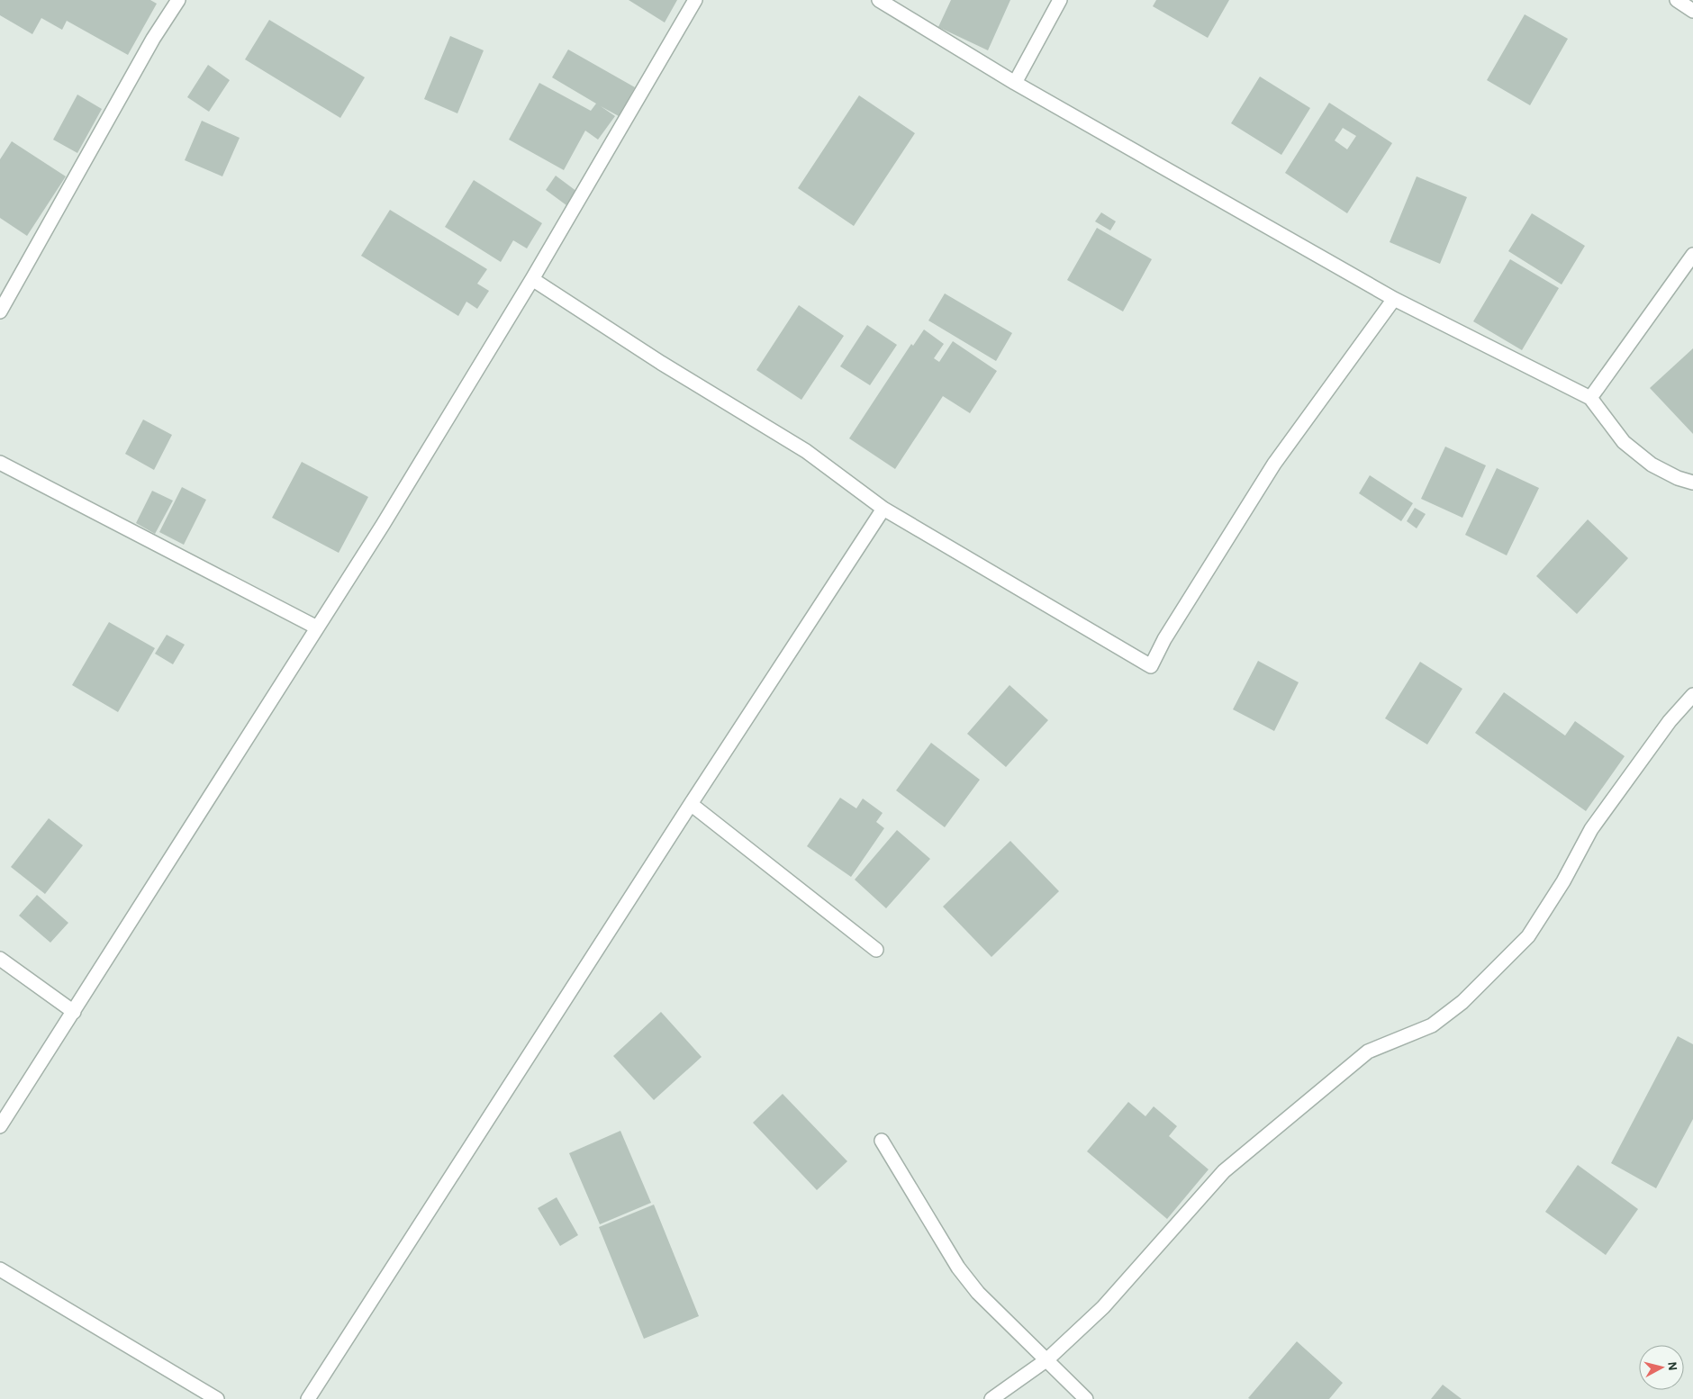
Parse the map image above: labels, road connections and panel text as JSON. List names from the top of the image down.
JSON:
{
  "north": "right"
}
